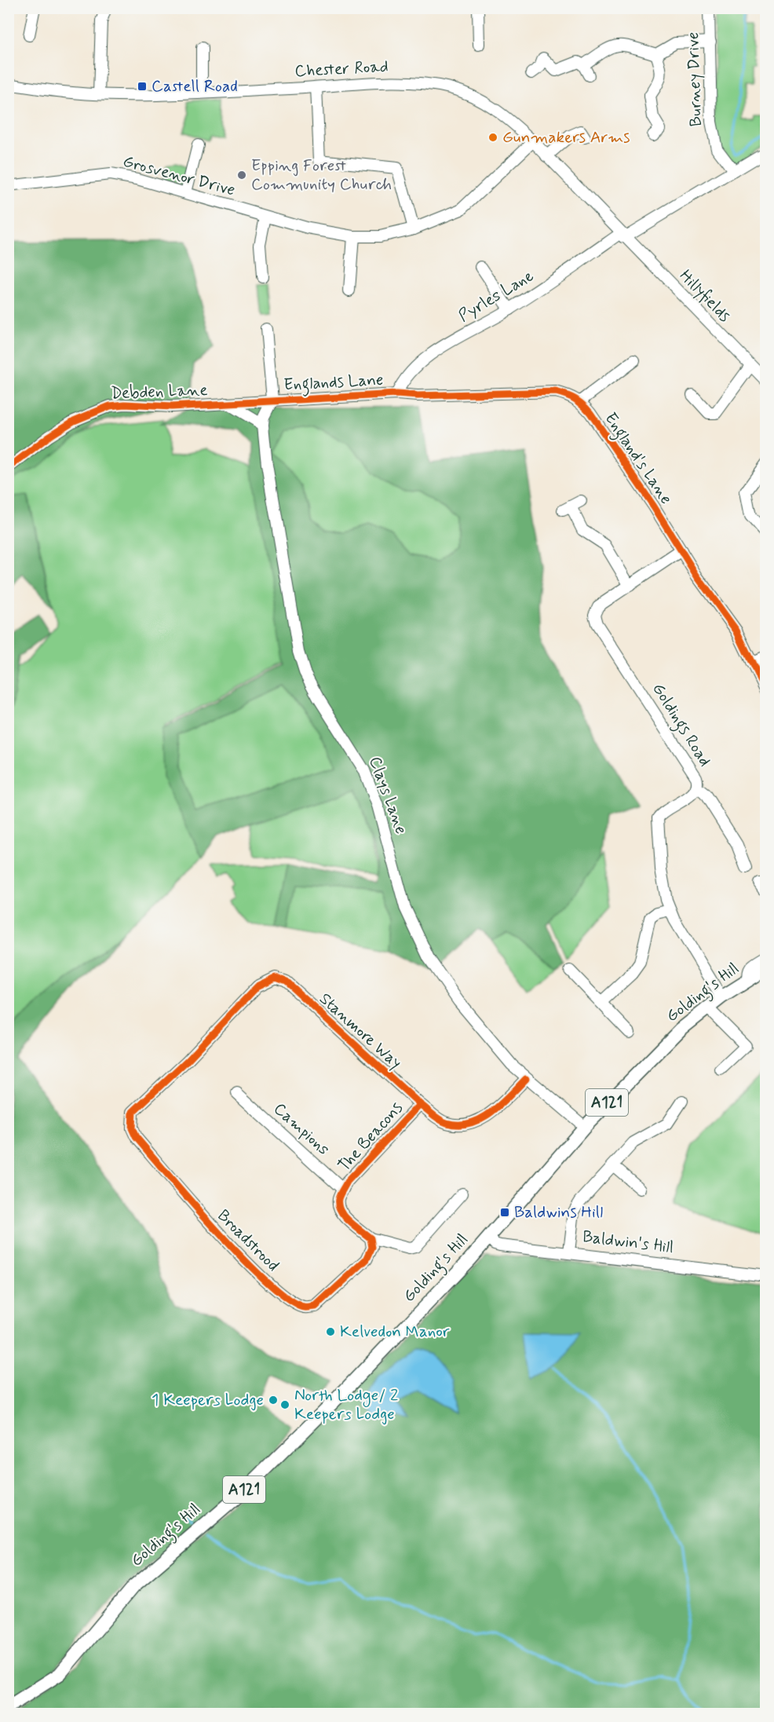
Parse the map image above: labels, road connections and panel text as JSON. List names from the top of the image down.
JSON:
{
  "streets": {
    "main road": ["Golding's Hill", "A121"],
    "street": [
      "Chester Road",
      "Burney Drive",
      "Grosvenor Drive",
      "Pyrles Lane",
      "Hillyfields",
      "Englands Lane",
      "Debden Lane",
      "England's Lane",
      "Goldings Road",
      "Clays Lane",
      "Stanmore Way",
      "Campions",
      "The Beacons",
      "Broadstrood",
      "Baldwin's Hill"
    ]
  },
  "crossings": [
    ["Chester Road", "Grosvenor Drive"],
    ["Chester Road", "Pyrles Lane"],
    ["Chester Road", "Hillyfields"],
    ["Burney Drive", "Pyrles Lane"],
    ["Pyrles Lane", "Hillyfields"],
    ["Pyrles Lane", "Englands Lane"],
    ["Pyrles Lane", "England's Lane"],
    ["Englands Lane", "Debden Lane"],
    ["Englands Lane", "England's Lane"],
    ["Englands Lane", "Clays Lane"],
    ["Debden Lane", "Clays Lane"],
    ["England's Lane", "Goldings Road"],
    ["Goldings Road", "Golding's Hill"],
    ["Clays Lane", "Golding's Hill"],
    ["Clays Lane", "Stanmore Way"],
    ["Golding's Hill", "Baldwin's Hill"],
    ["Stanmore Way", "The Beacons"],
    ["Stanmore Way", "Broadstrood"],
    ["Campions", "The Beacons"]
  ],
  "places": {
    "transit": ["Castell Road", "Baldwins Hill"],
    "other": [
      "Gunmakers Arms",
      "Epping Forest Community Church",
      "Kelvedon Manor",
      "1 Keepers Lodge",
      "North Lodge/ 2 Keepers Lodge"
    ]
  }
}
